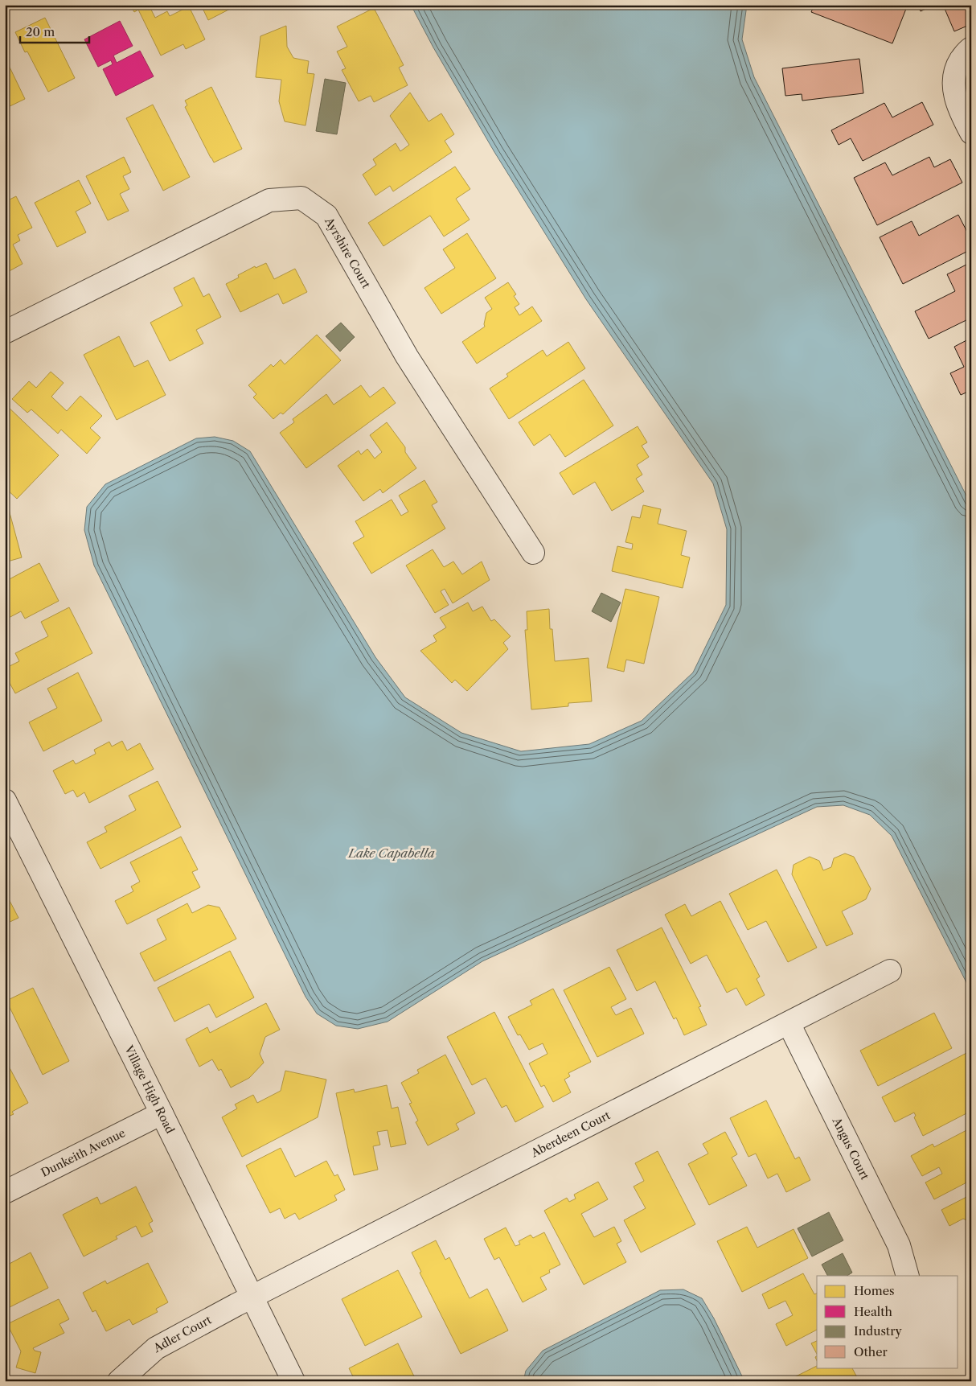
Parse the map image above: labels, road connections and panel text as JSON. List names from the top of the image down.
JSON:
{
  "streets": {
    "street": [
      "Ayrshire Court",
      "Village High Road",
      "Aberdeen Court",
      "Angus Court",
      "Dunkeith Avenue",
      "Adler Court"
    ]
  },
  "crossings": [
    ["Village High Road", "Aberdeen Court"],
    ["Village High Road", "Dunkeith Avenue"],
    ["Village High Road", "Adler Court"],
    ["Aberdeen Court", "Angus Court"],
    ["Aberdeen Court", "Adler Court"]
  ],
  "water": ["Lake Capabella"],
  "legend": [
    "Homes",
    "Health",
    "Industry",
    "Other"
  ],
  "scale_bar": "20 m"
}
